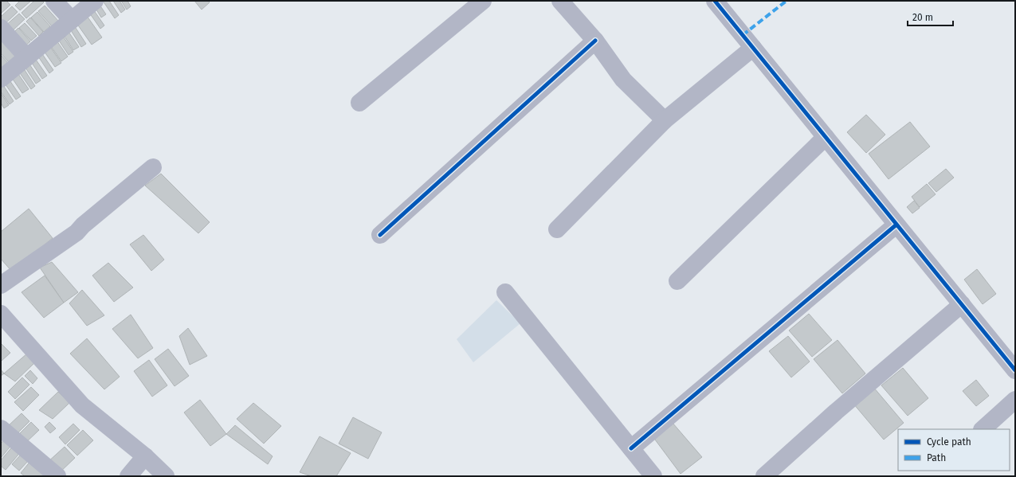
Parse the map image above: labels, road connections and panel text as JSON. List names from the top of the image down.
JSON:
{
  "legend": ["Cycle path", "Path"],
  "scale_bar": "20 m"
}
